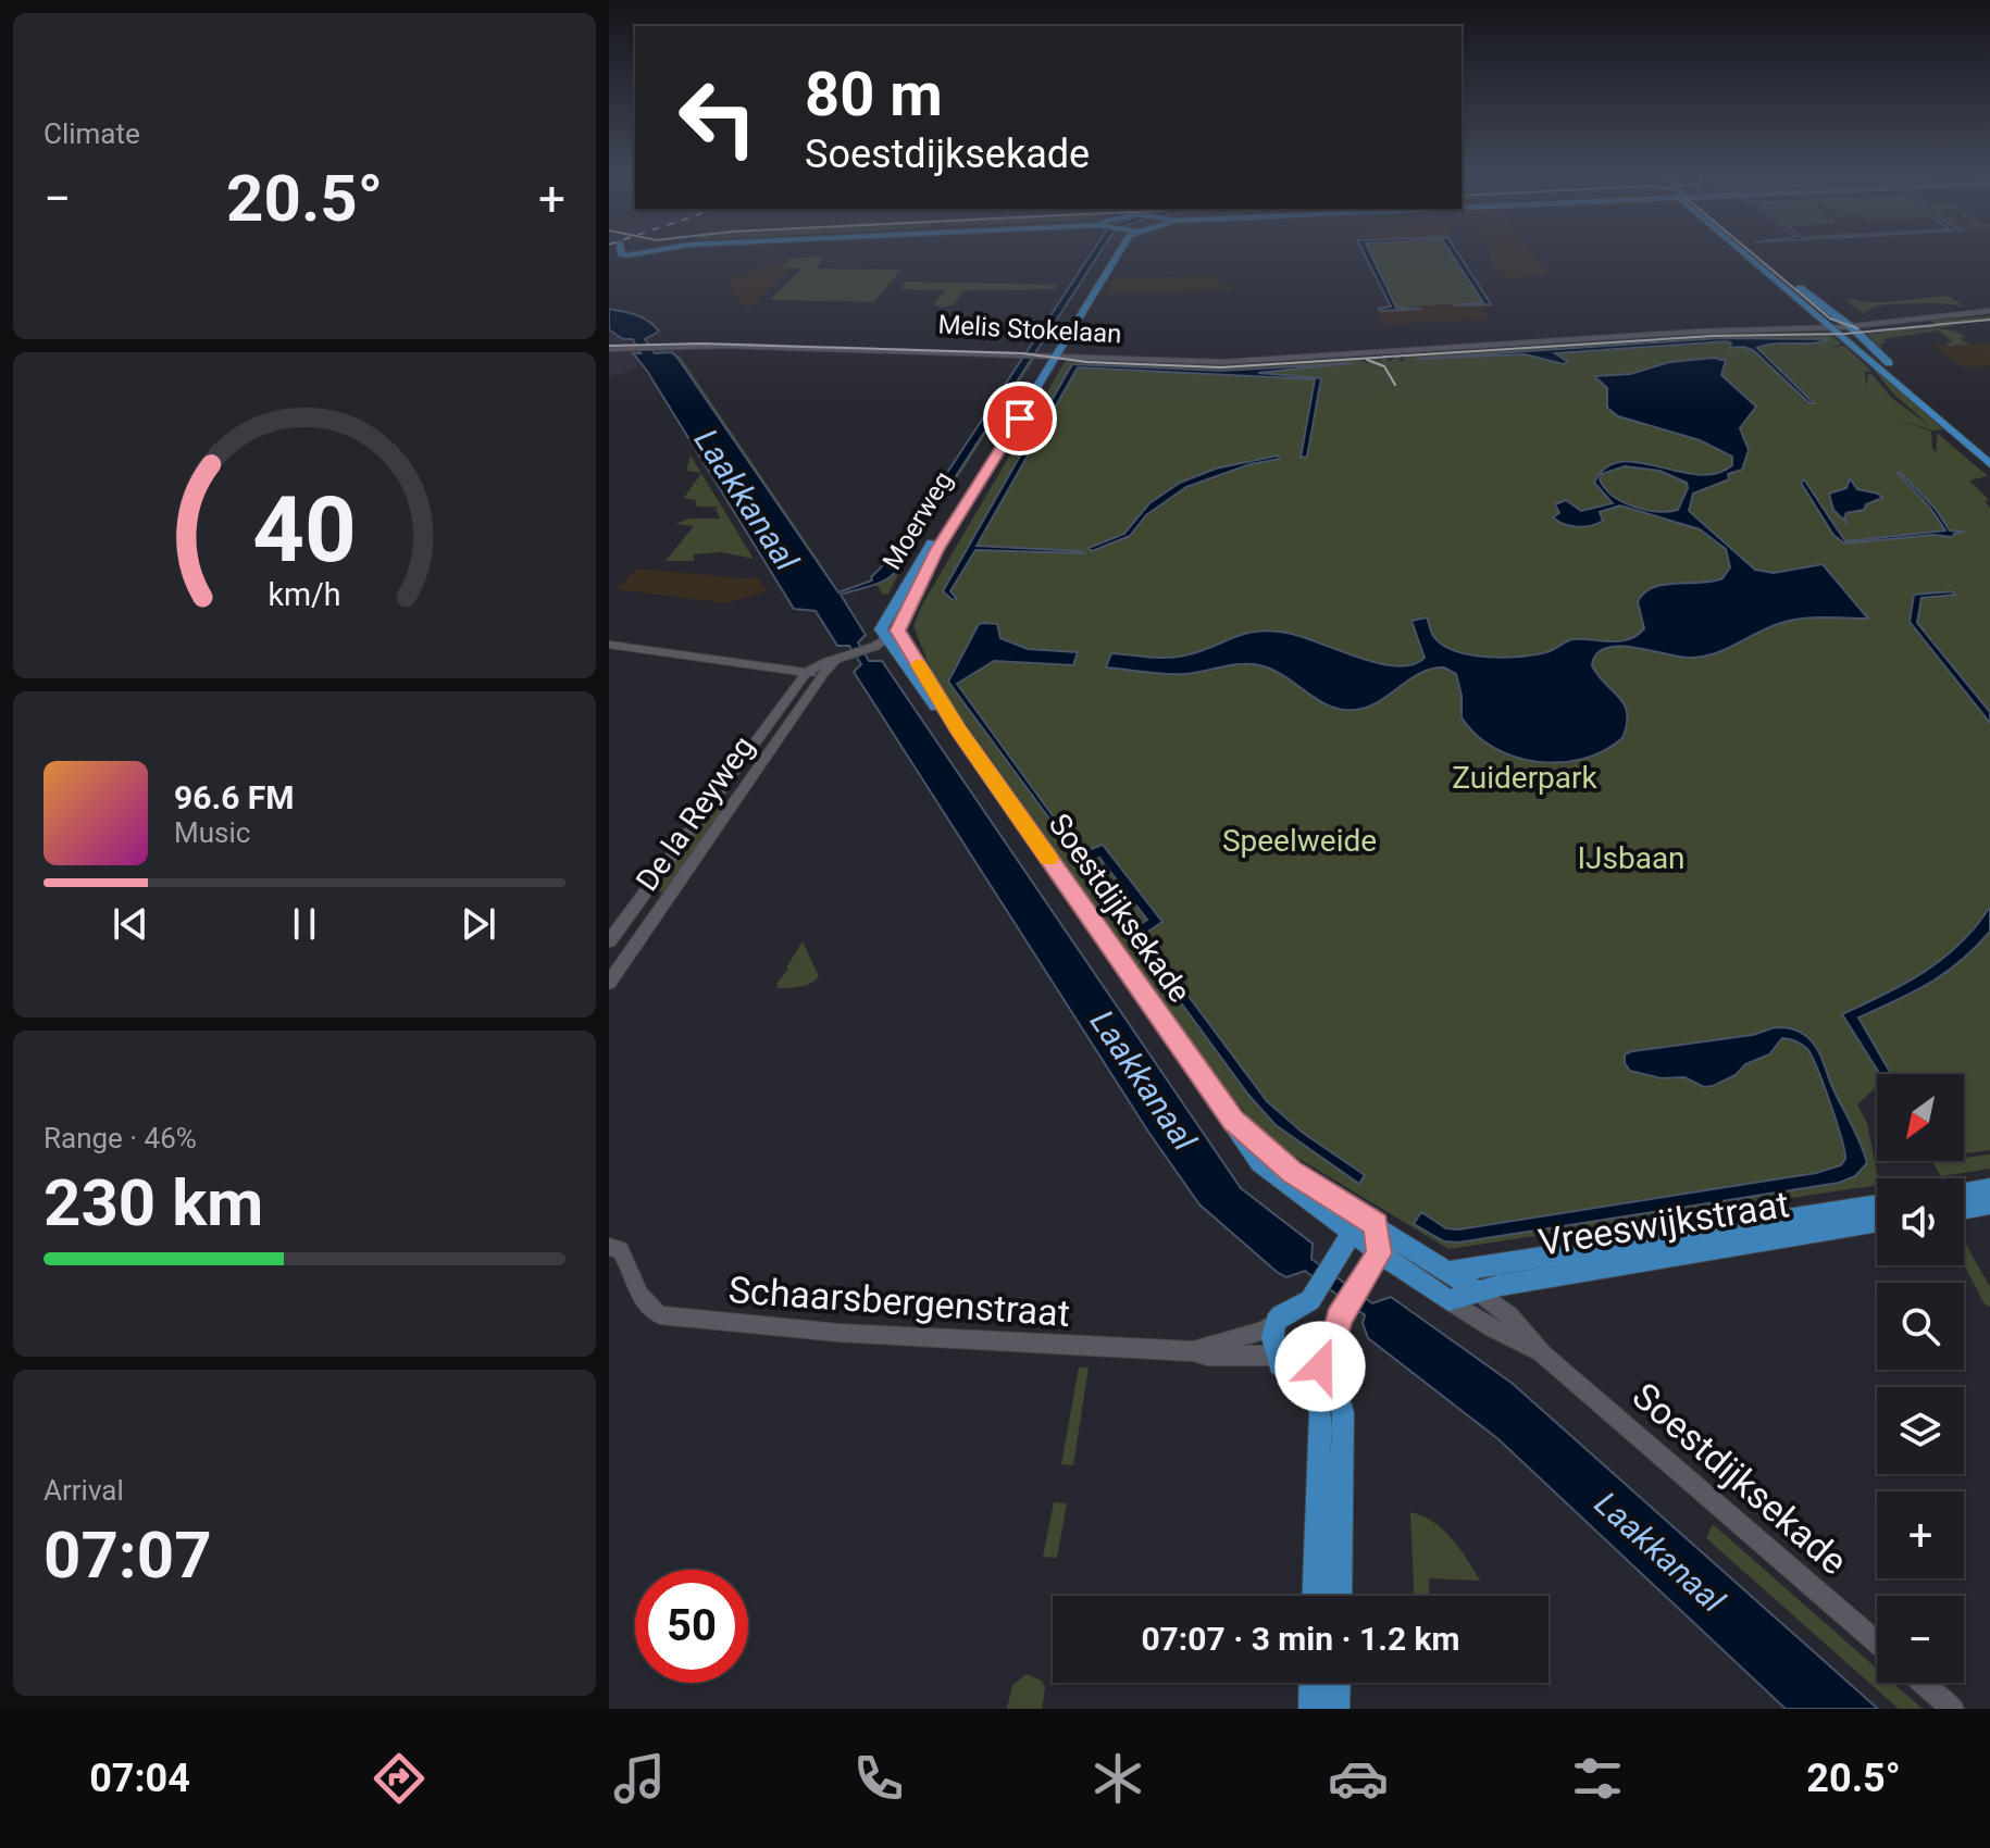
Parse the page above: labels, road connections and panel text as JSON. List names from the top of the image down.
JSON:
{
  "streets": {
    "main road": ["Moerweg", "Soestdijksekade", "Vreeswijkstraat"],
    "street": ["Melis Stokelaan", "De la Reyweg", "Schaarsbergenstraat"]
  },
  "crossings": [
    ["Melis Stokelaan", "Moerweg"],
    ["Moerweg", "Soestdijksekade"],
    ["Soestdijksekade", "Vreeswijkstraat"]
  ],
  "water": ["Laakkanaal"],
  "parks": ["Zuiderpark", "Speelweide", "IJsbaan"],
  "north": "bottom left",
  "page": {
    "tile": [
      "Climate",
      ["Range · 46%", "230 km"],
      ["Arrival", "07:07"]
    ],
    "turn": ["80 m", "Soestdijksekade"],
    "heat": ["−", "20.5°", "+"],
    "song": ["96.6 FM", "Music"],
    "map_buttons": ["+", "−"],
    "limit": "50",
    "trip": "07:07 · 3 min · 1.2 km",
    "tabs": ["07:04", "20.5°"],
    "gauge": ["40", "km/h"]
  }
}
